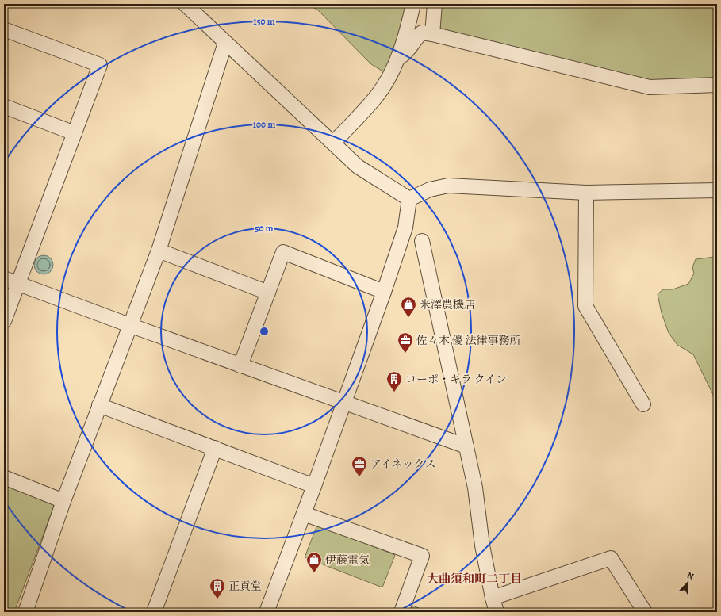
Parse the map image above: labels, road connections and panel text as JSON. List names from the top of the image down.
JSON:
{
  "districts": ["大曲須和町二丁目"],
  "places": {
    "shop": ["米澤農機店", "伊藤電気"],
    "office": ["佐々木 優 法律事務所", "アイネックス"],
    "building": ["コーポ・キラ クイン", "正貢堂"]
  },
  "north": "top",
  "rings": ["150 m", "100 m", "50 m"]
}
